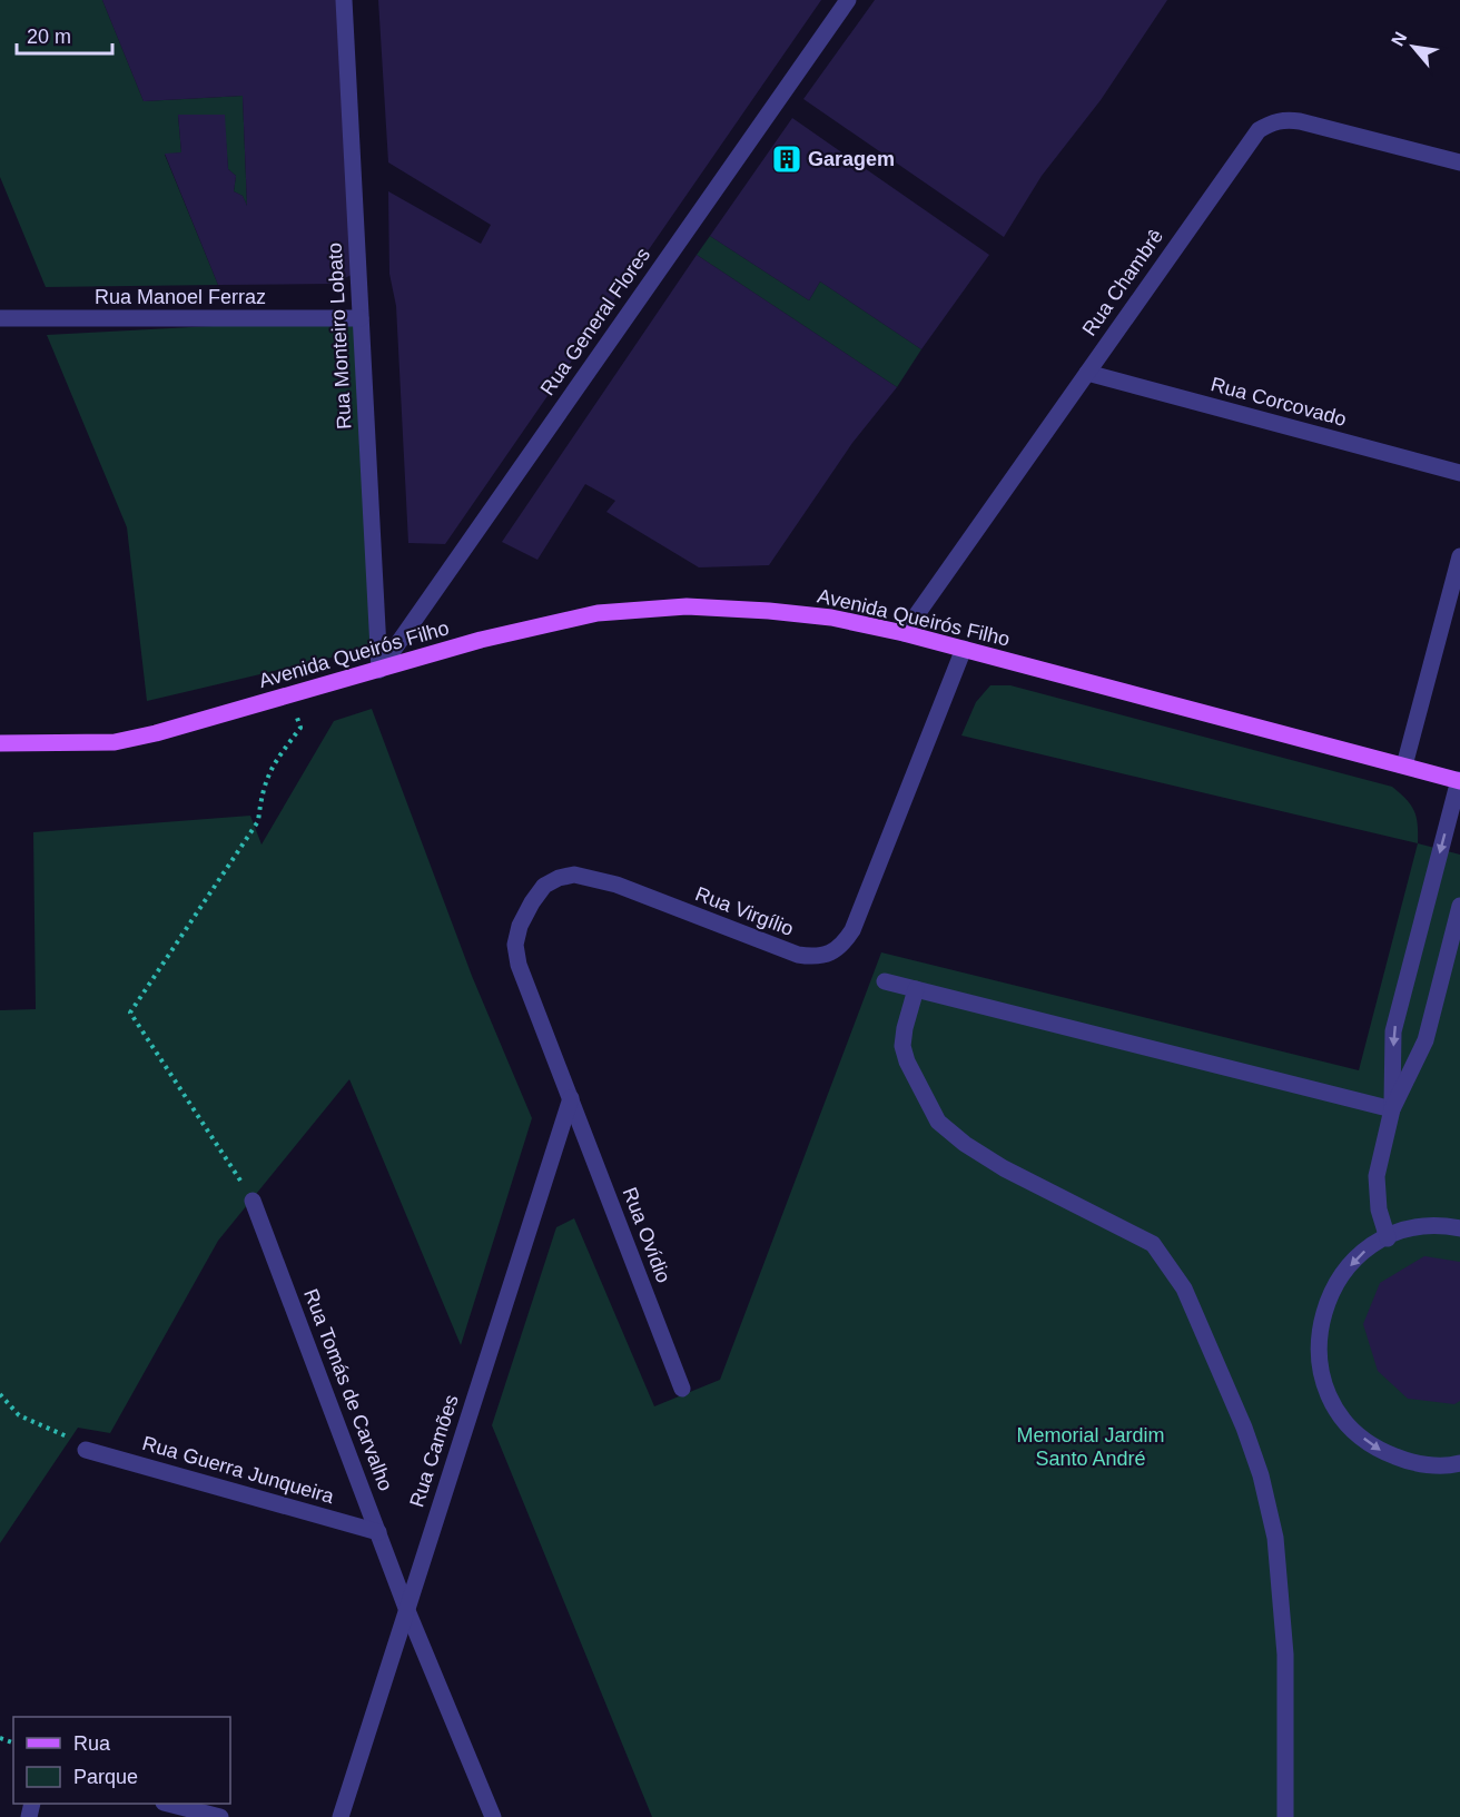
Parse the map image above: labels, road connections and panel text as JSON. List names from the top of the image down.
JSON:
{
  "streets": {
    "main road": ["Avenida Queirós Filho"],
    "street": [
      "Rua Chambrê",
      "Rua Manoel Ferraz",
      "Rua General Flores",
      "Rua Monteiro Lobato",
      "Rua Corcovado",
      "Rua Virgílio",
      "Rua Ovídio",
      "Rua Tomás de Carvalho",
      "Rua Camões",
      "Rua Guerra Junqueira"
    ]
  },
  "crossings": [
    ["Rua Chambrê", "Rua Corcovado"],
    ["Rua Chambrê", "Avenida Queirós Filho"],
    ["Rua Manoel Ferraz", "Rua Monteiro Lobato"],
    ["Rua General Flores", "Rua Monteiro Lobato"],
    ["Rua General Flores", "Avenida Queirós Filho"],
    ["Rua Monteiro Lobato", "Avenida Queirós Filho"],
    ["Avenida Queirós Filho", "Rua Virgílio"],
    ["Rua Virgílio", "Rua Ovídio"],
    ["Rua Virgílio", "Rua Camões"],
    ["Rua Ovídio", "Rua Camões"],
    ["Rua Tomás de Carvalho", "Rua Camões"],
    ["Rua Tomás de Carvalho", "Rua Guerra Junqueira"]
  ],
  "parks": ["Memorial Jardim Santo André"],
  "places": {
    "building": ["Garagem"]
  },
  "legend": ["Rua", "Parque"],
  "scale_bar": "20 m",
  "north": "top left"
}
